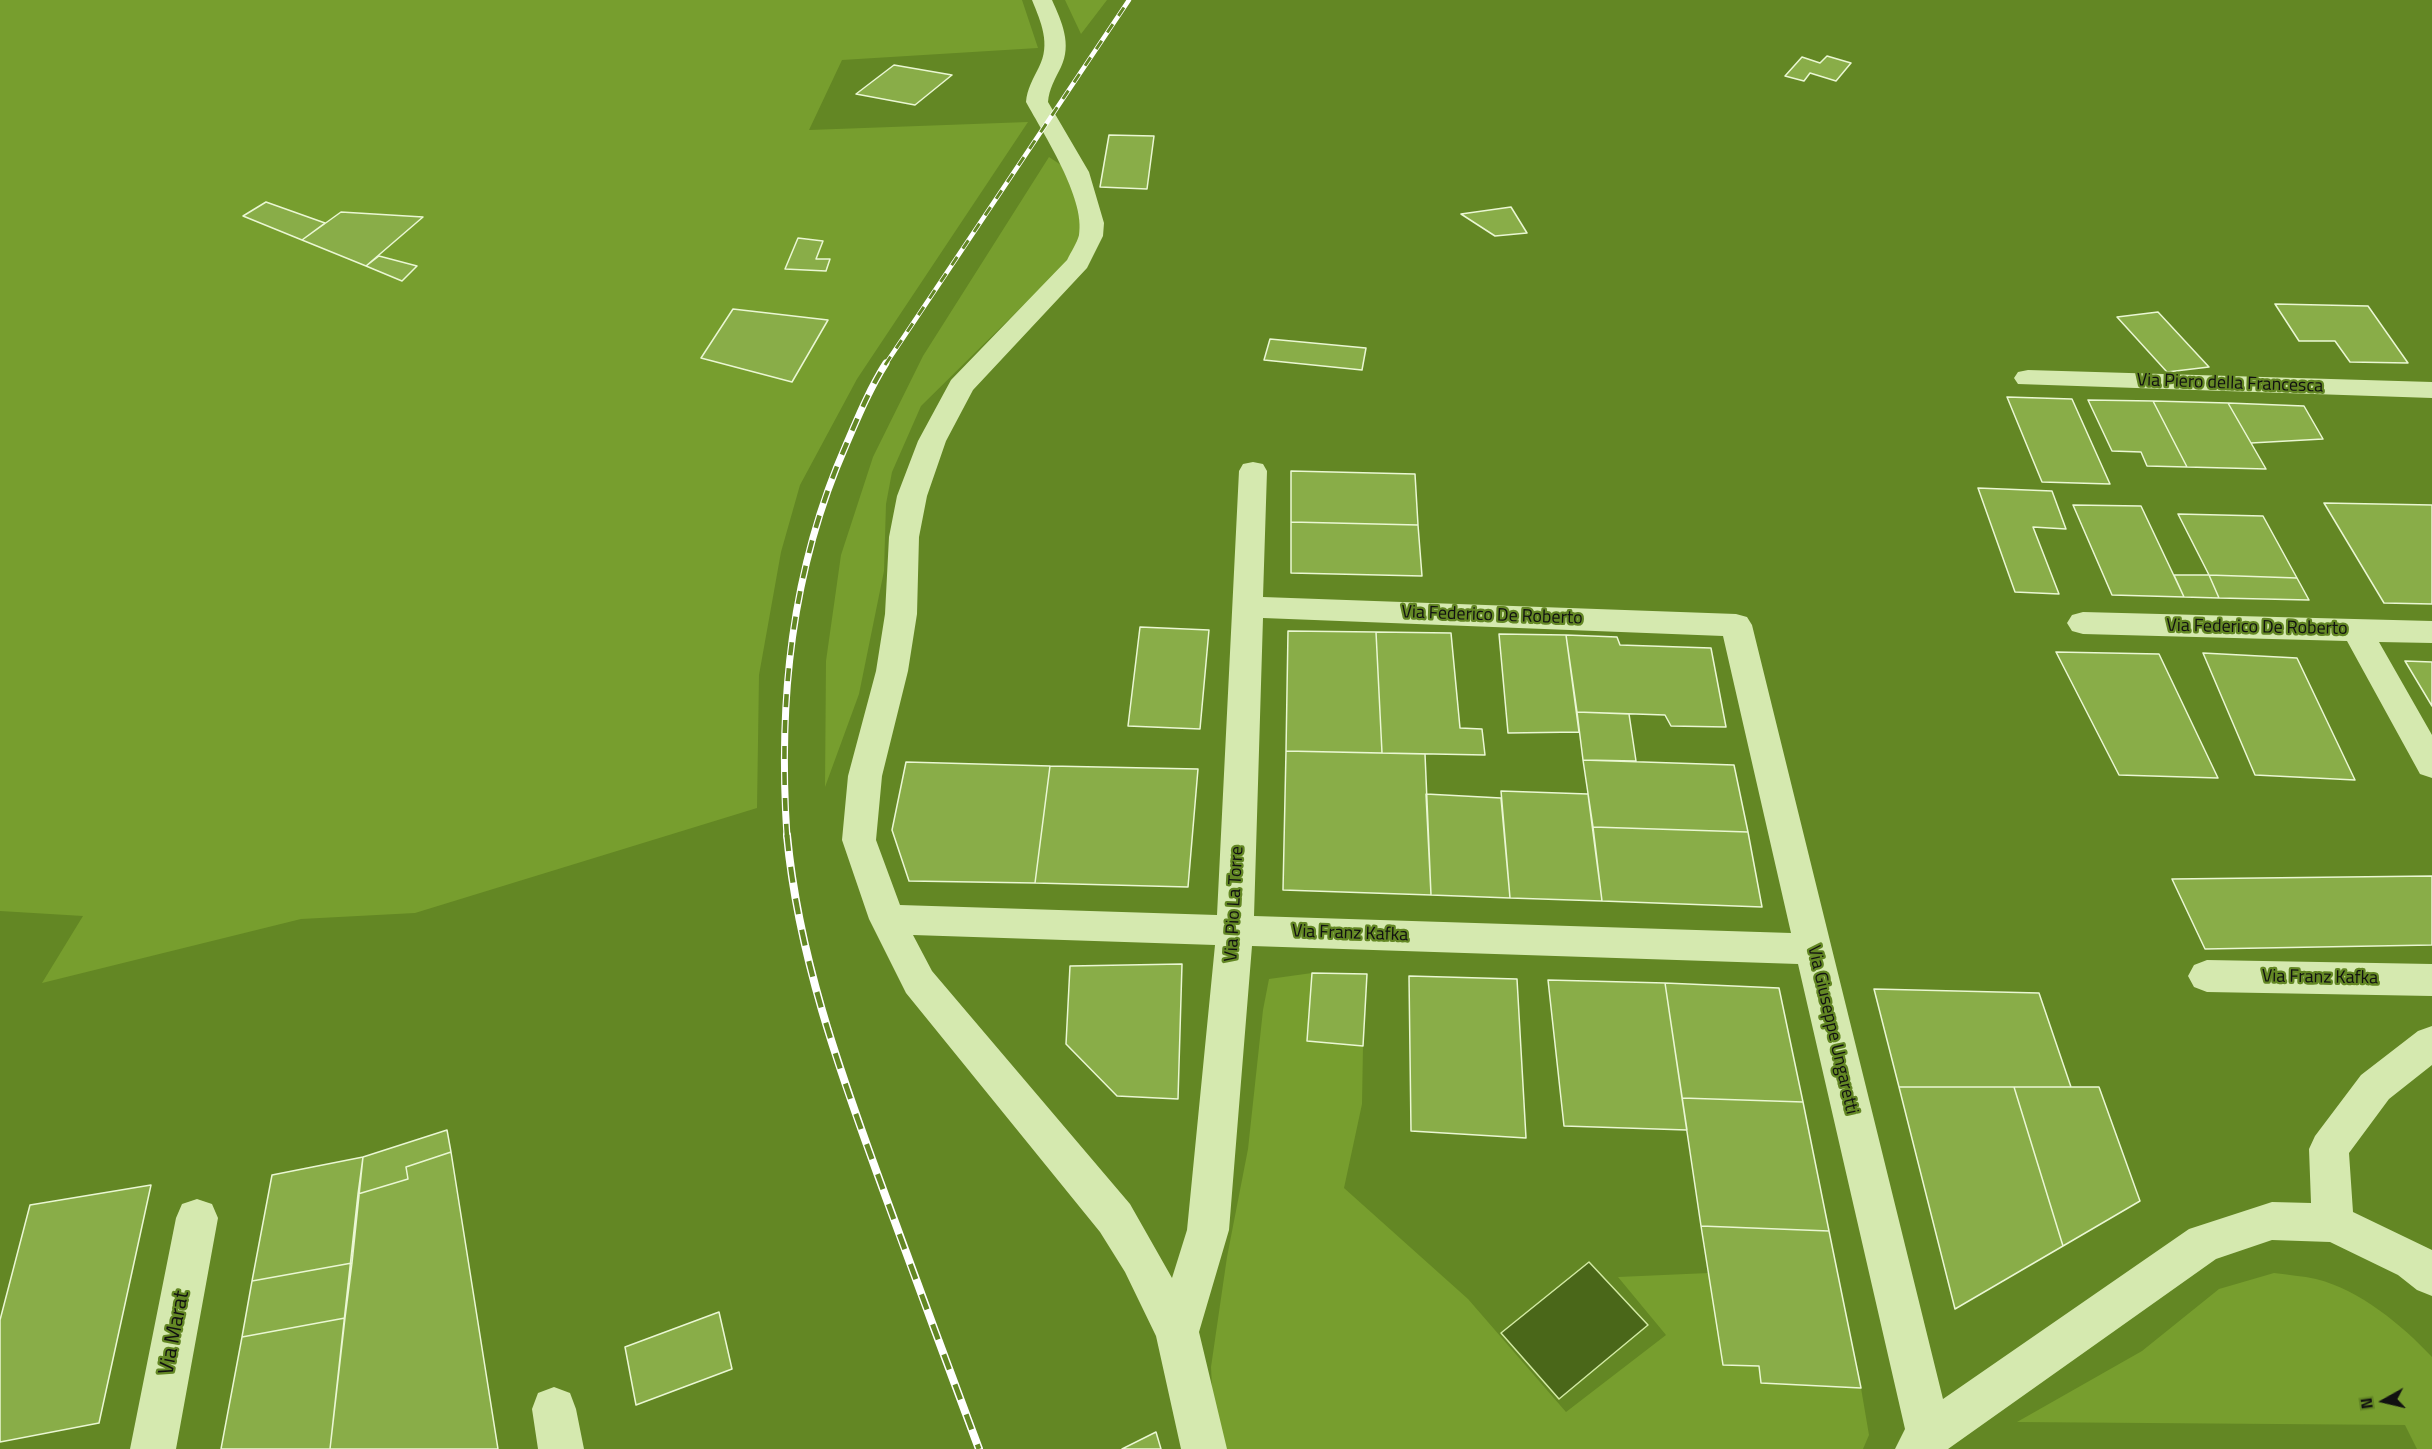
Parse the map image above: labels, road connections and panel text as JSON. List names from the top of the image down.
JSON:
{
  "streets": {
    "street": [
      "Via Piero della Francesca",
      "Via Federico De Roberto",
      "Via Pio La Torre",
      "Via Franz Kafka",
      "Via Giuseppe Ungaretti",
      "Via Marat"
    ]
  },
  "crossings": [
    ["Via Federico De Roberto", "Via Pio La Torre"],
    ["Via Federico De Roberto", "Via Giuseppe Ungaretti"],
    ["Via Pio La Torre", "Via Franz Kafka"],
    ["Via Franz Kafka", "Via Giuseppe Ungaretti"]
  ],
  "north": "left"
}
